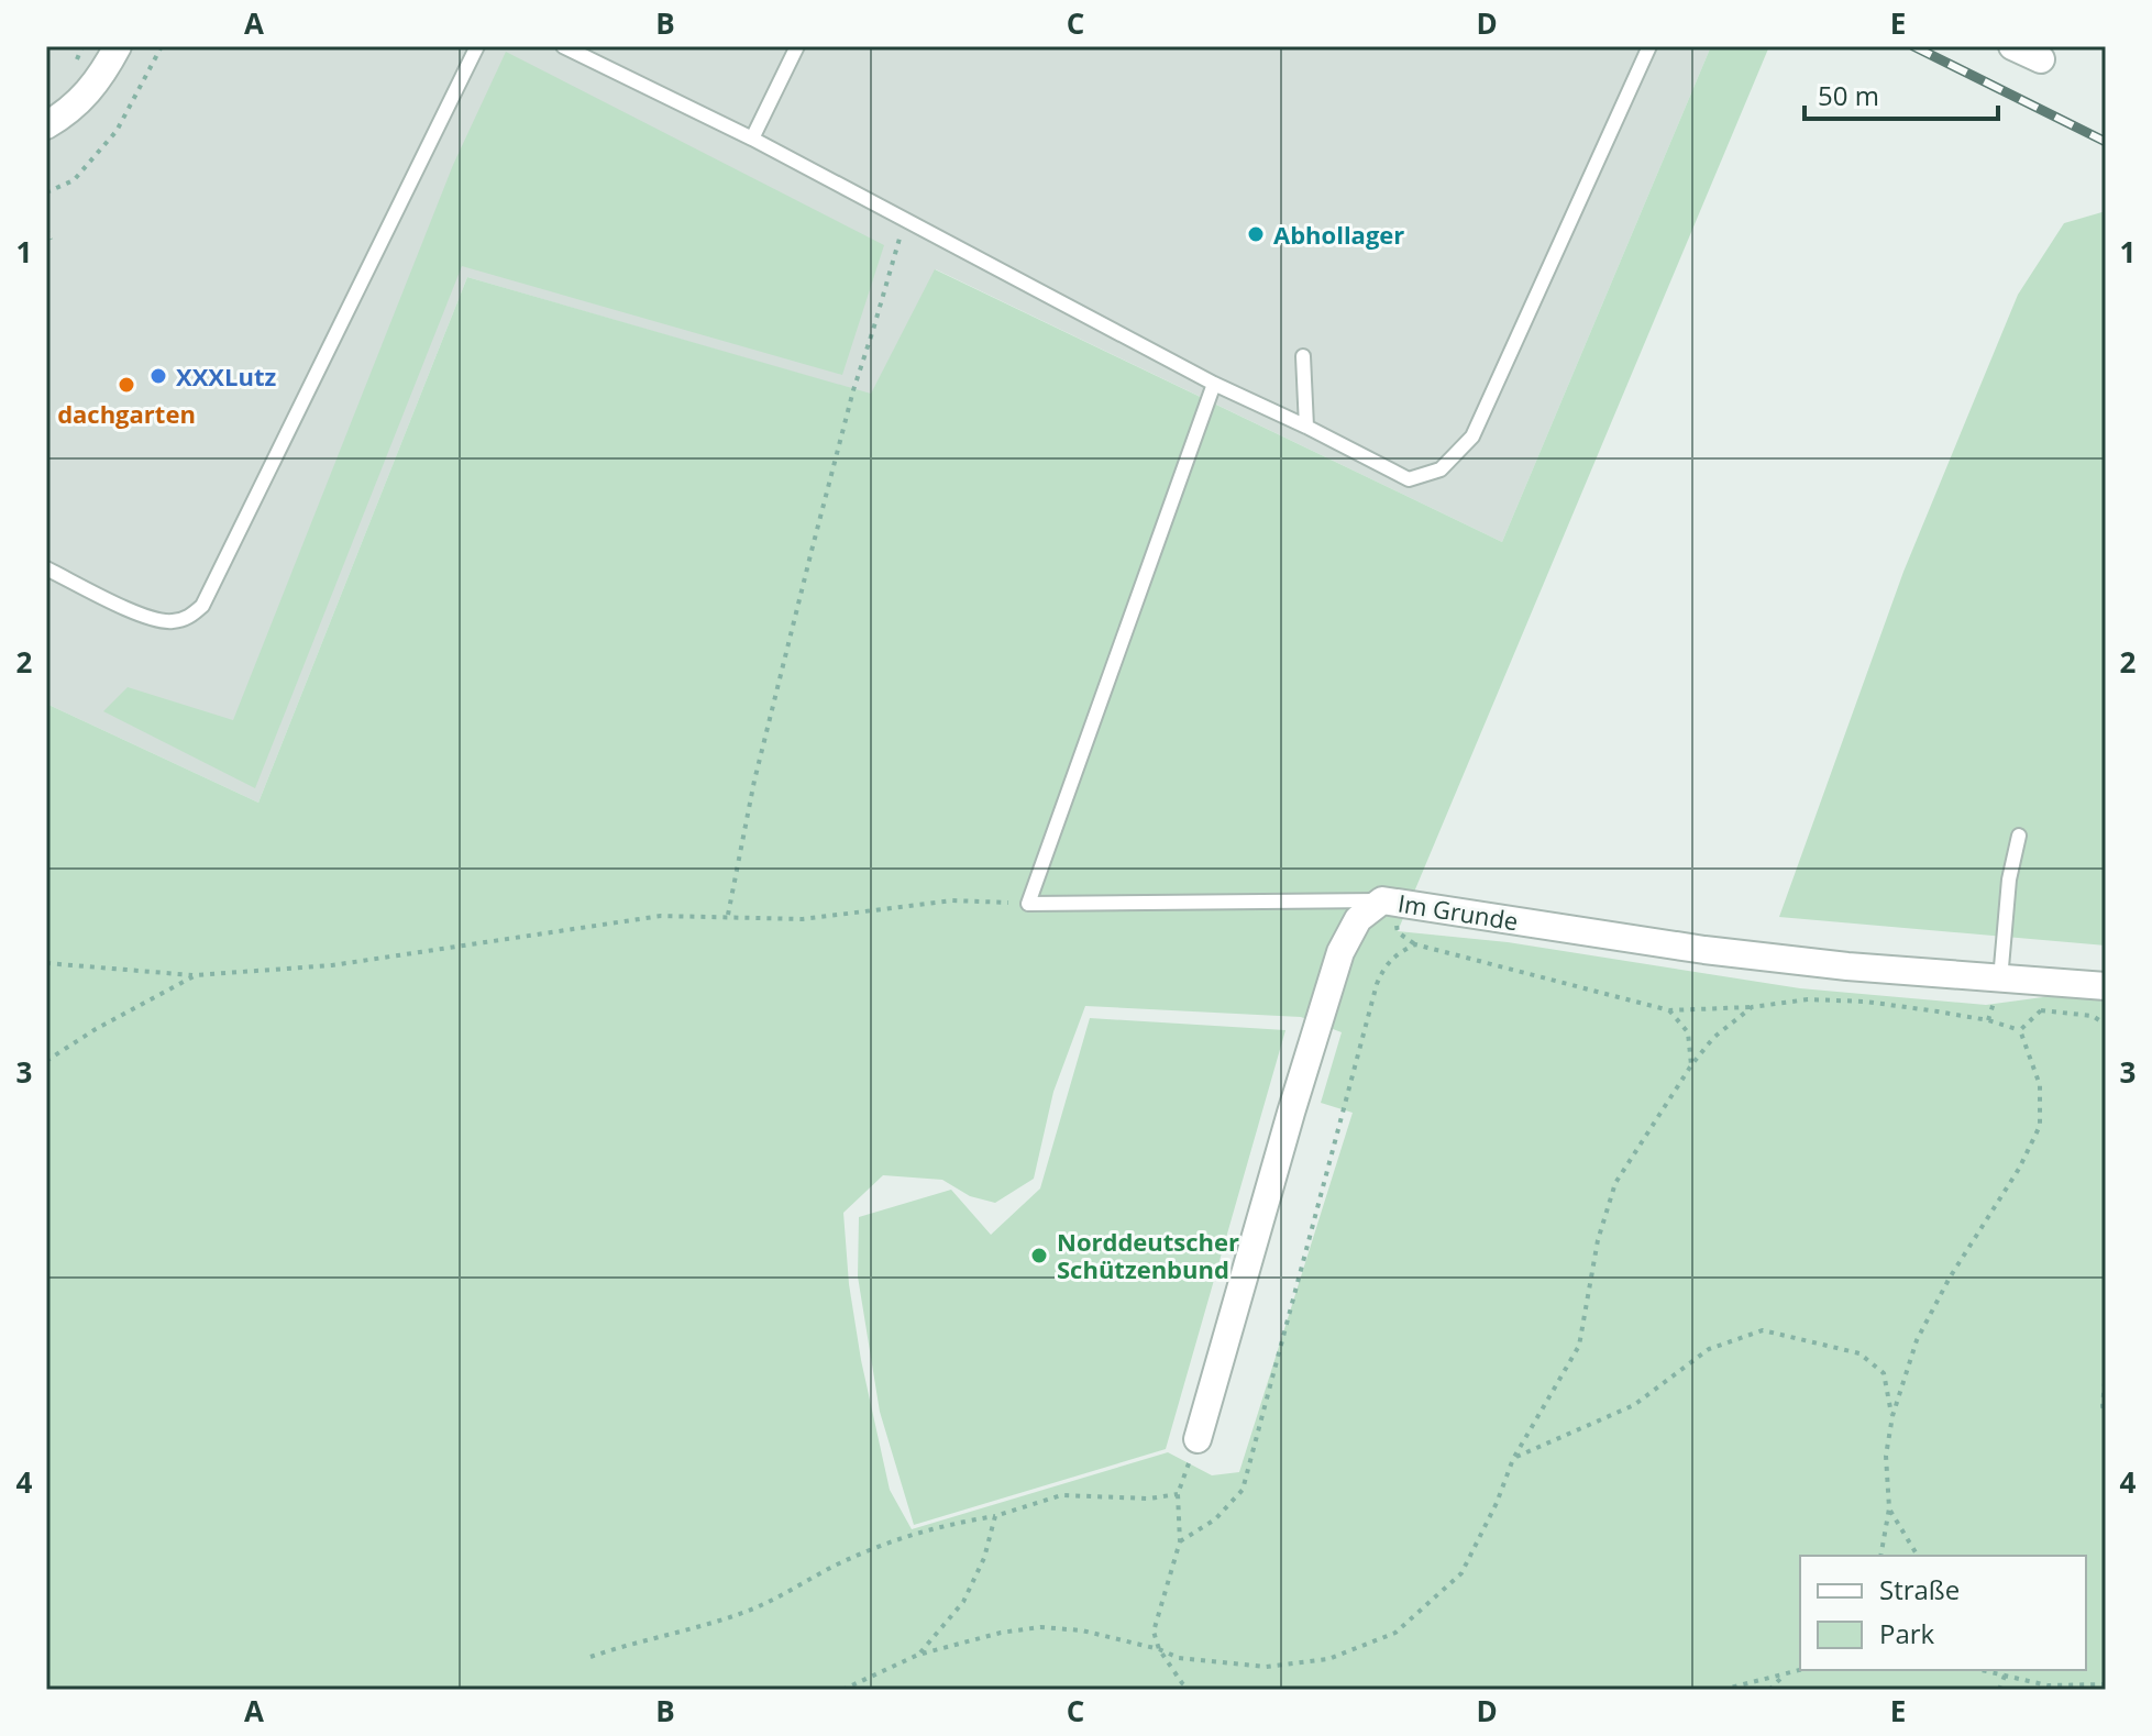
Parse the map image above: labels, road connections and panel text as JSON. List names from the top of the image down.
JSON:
{
  "streets": {
    "street": ["Im Grunde"]
  },
  "places": [
    "Abhollager",
    "XXXLutz",
    "dachgarten",
    "Norddeutscher Schützenbund"
  ],
  "legend": ["Straße", "Park"],
  "scale_bar": "50 m",
  "grid": {
    "columns": [
      "A",
      "B",
      "C",
      "D",
      "E"
    ],
    "rows": [
      "1",
      "2",
      "3",
      "4"
    ]
  }
}
